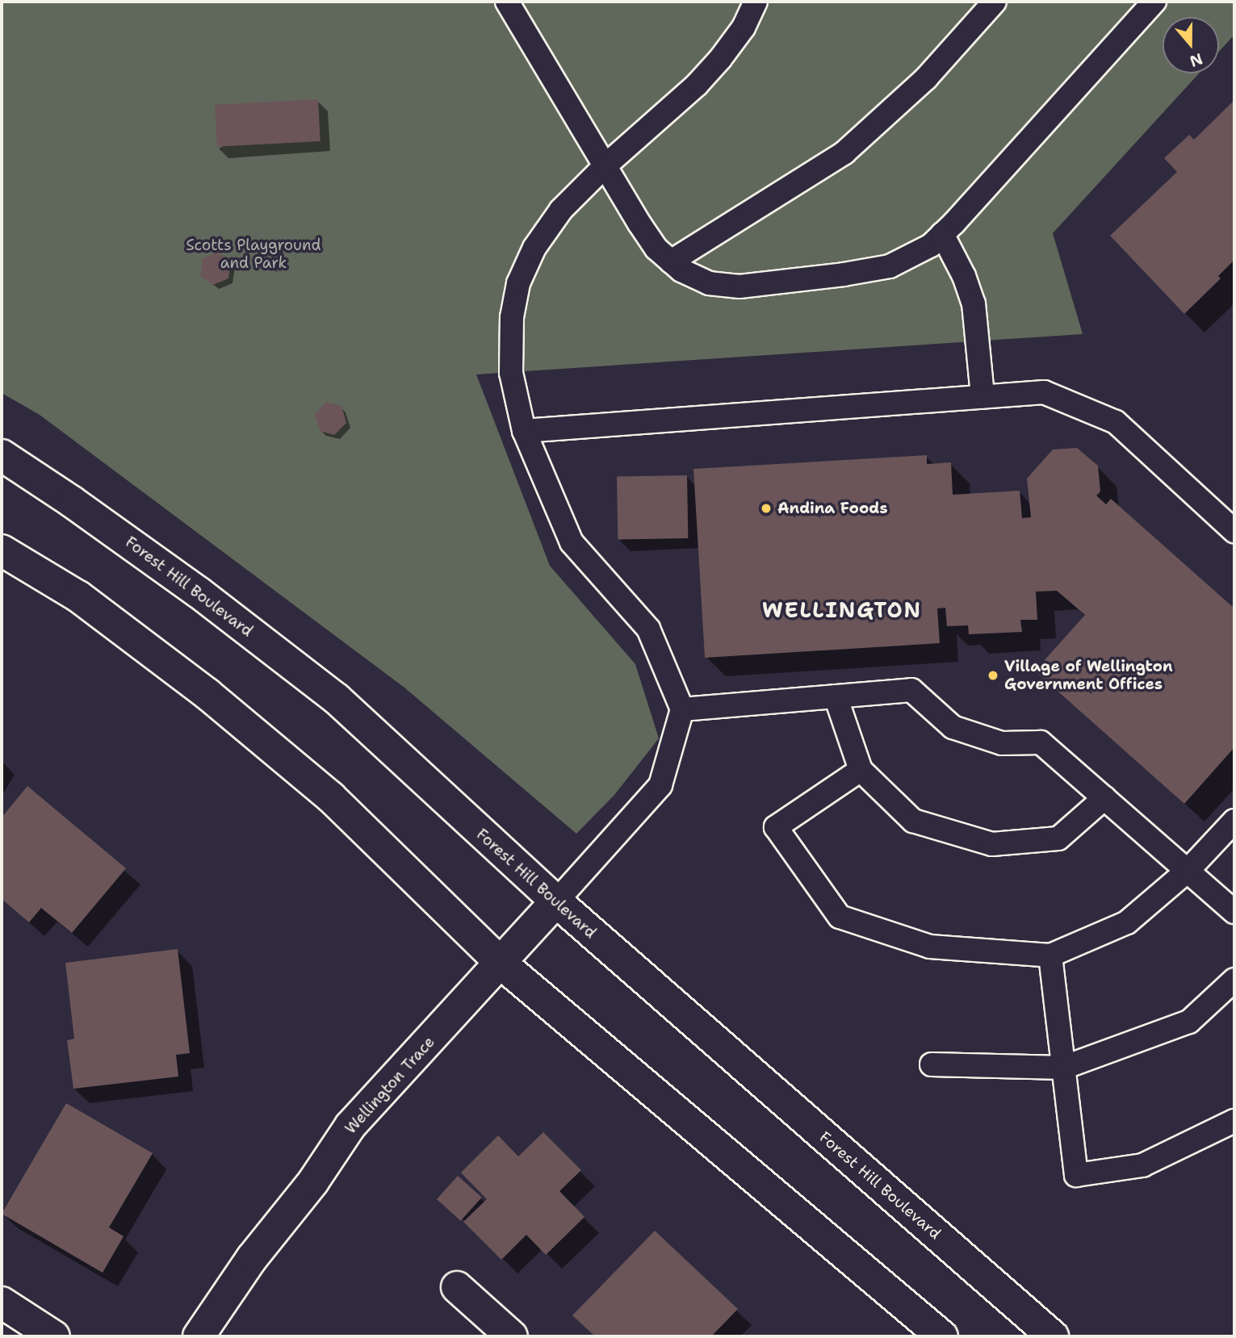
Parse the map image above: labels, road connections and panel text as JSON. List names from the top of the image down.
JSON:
{
  "streets": {
    "main road": ["Forest Hill Boulevard", "Wellington Trace"]
  },
  "crossings": [
    ["Forest Hill Boulevard", "Wellington Trace"]
  ],
  "districts": ["WELLINGTON"],
  "parks": ["Scotts Playground and Park"],
  "places": ["Andina Foods", "Village of Wellington Government Offices"],
  "north": "bottom"
}
